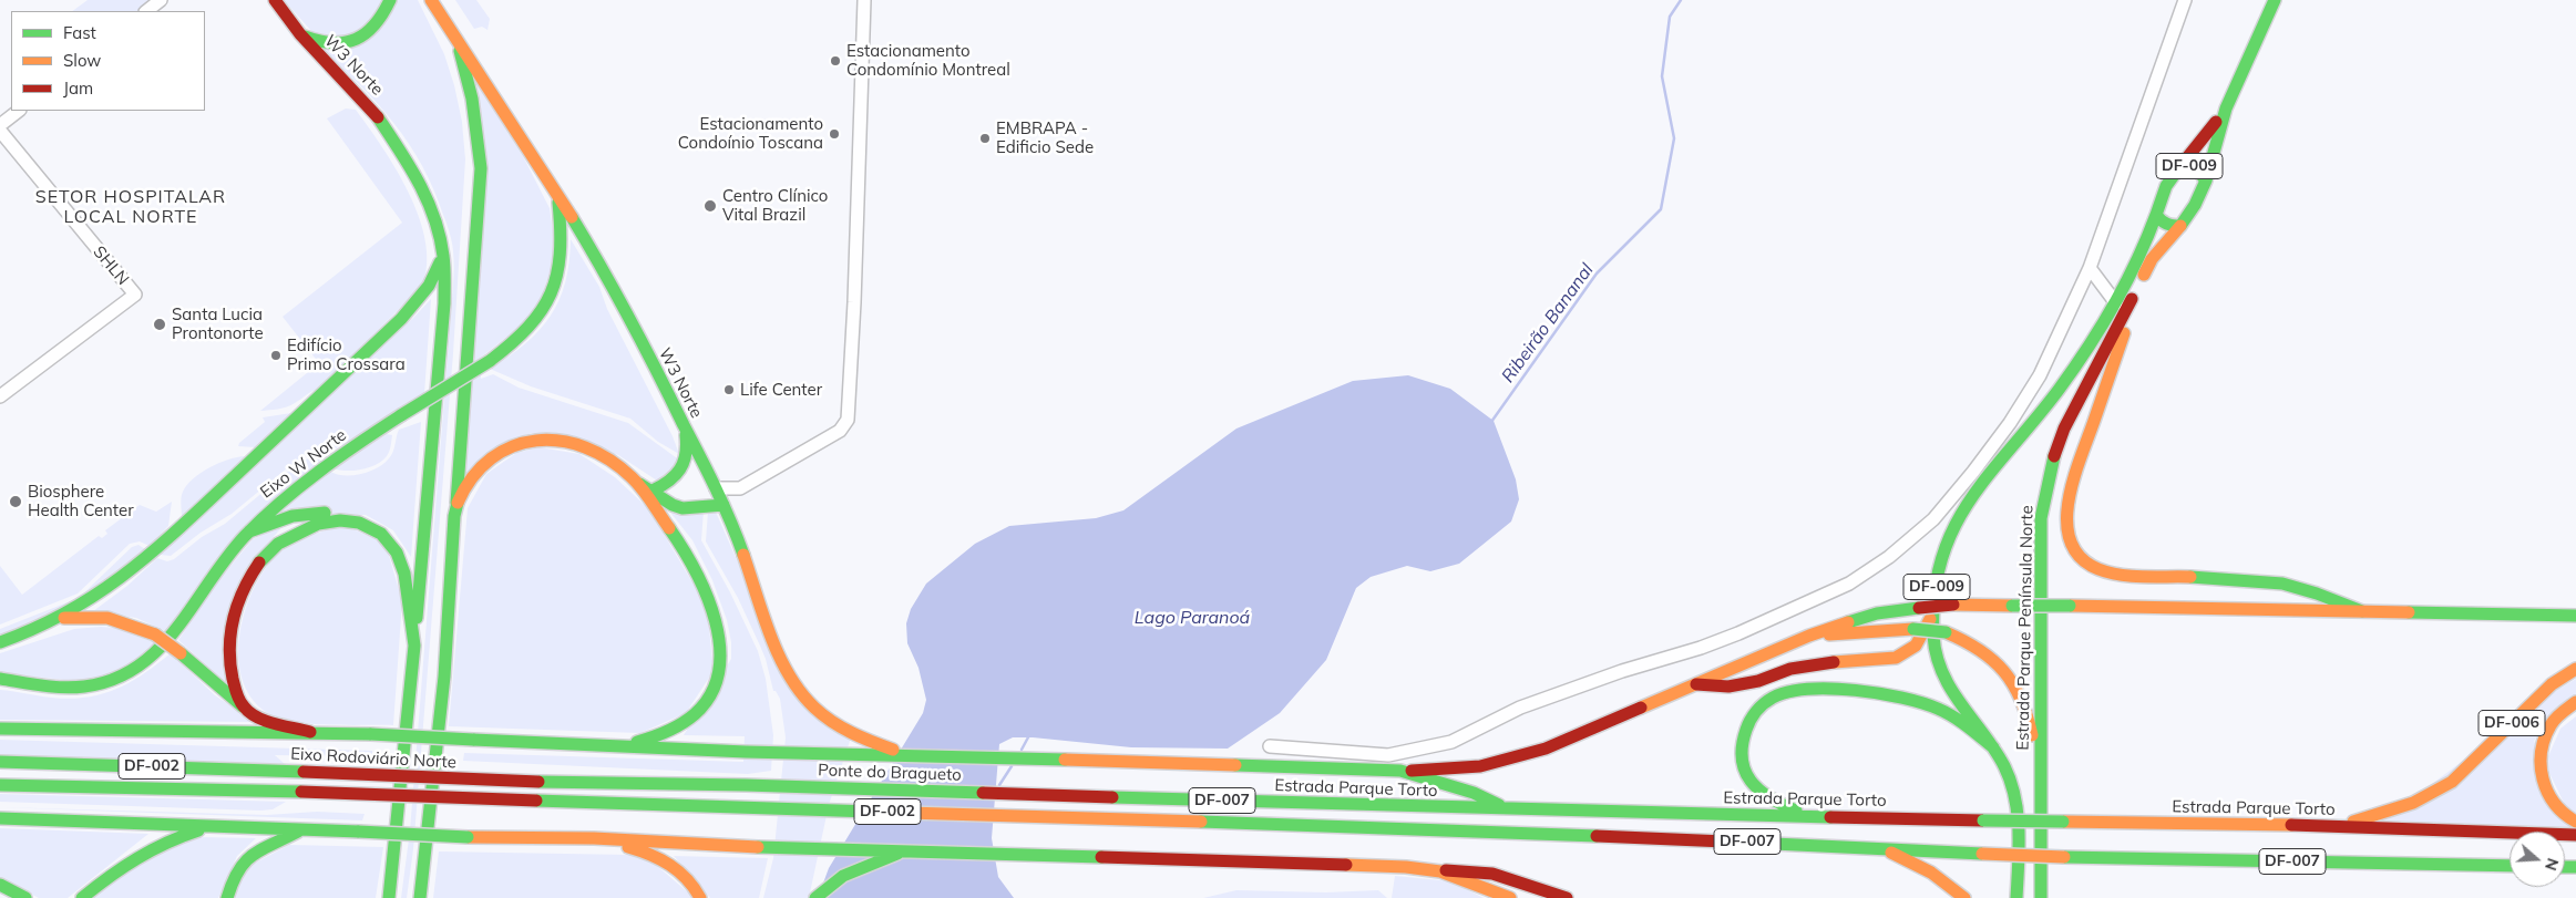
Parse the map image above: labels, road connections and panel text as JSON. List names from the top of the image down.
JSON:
{
  "streets": {
    "main road": [
      "W3 Norte",
      "DF-009",
      "Eixo W Norte",
      "Estrada Parque Península Norte",
      "DF-006",
      "Eixo Rodoviário Norte",
      "DF-002",
      "Ponte do Bragueto",
      "Estrada Parque Torto",
      "DF-007"
    ],
    "street": ["SHLN"]
  },
  "crossings": [
    ["W3 Norte", "Eixo W Norte"],
    ["DF-009", "Estrada Parque Península Norte"],
    ["DF-006", "Estrada Parque Torto"],
    ["Eixo Rodoviário Norte", "Ponte do Bragueto"],
    ["DF-002", "DF-007"],
    ["Ponte do Bragueto", "Estrada Parque Torto"]
  ],
  "districts": ["SETOR HOSPITALAR LOCAL NORTE"],
  "water": ["Ribeirão Bananal", "Lago Paranoá"],
  "places": [
    "Estacionamento Condomínio Montreal",
    "Estacionamento Condoínio Toscana",
    "EMBRAPA - Edificio Sede",
    "Centro Clínico Vital Brazil",
    "Santa Lucia Prontonorte",
    "Edifício Primo Crossara",
    "Life Center",
    "Biosphere Health Center"
  ],
  "legend": ["Fast", "Slow", "Jam"],
  "north": "right"
}
